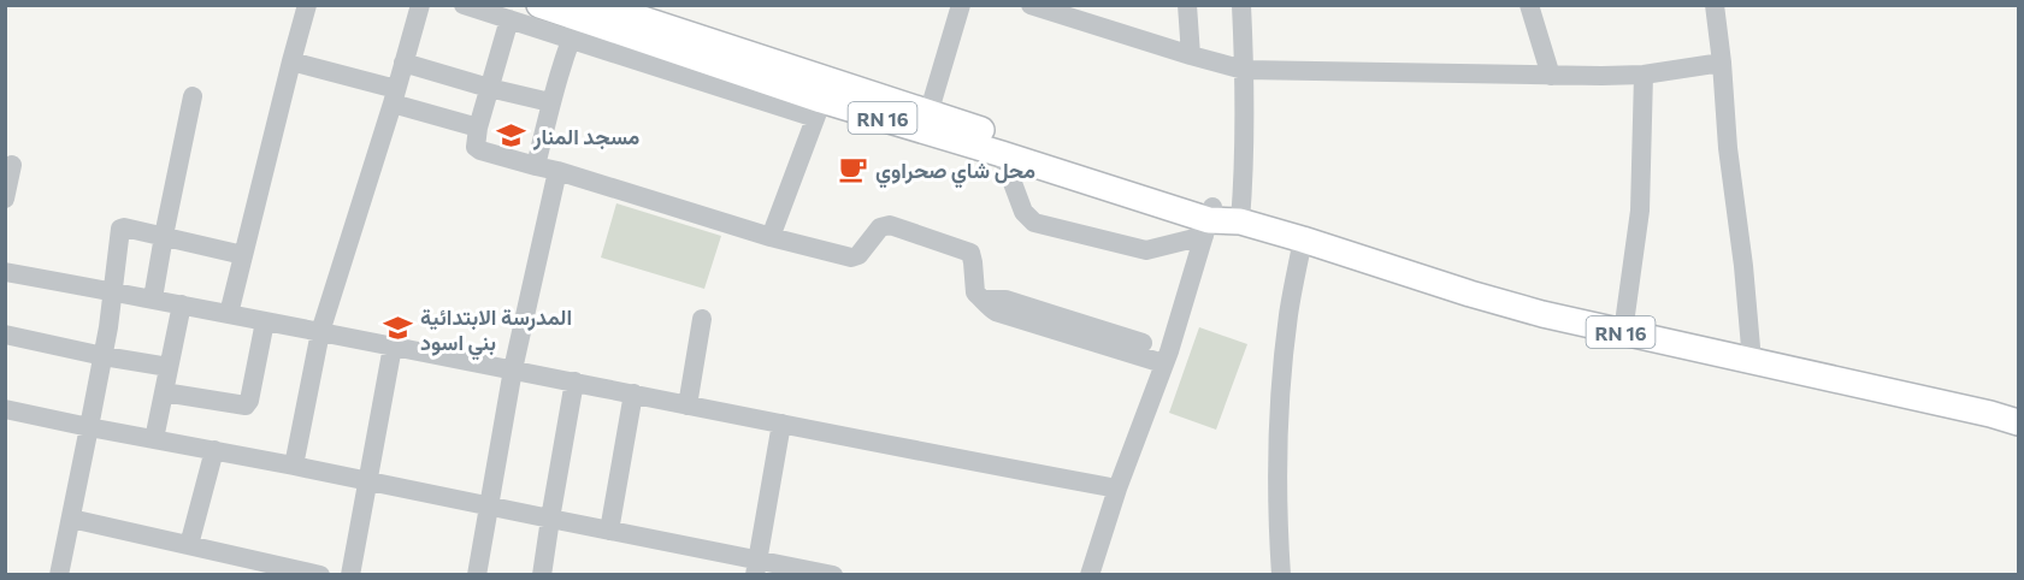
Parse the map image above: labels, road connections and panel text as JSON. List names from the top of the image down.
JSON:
{
  "streets": {
    "main road": ["RN 16"]
  },
  "places": {
    "school or university": ["مسجد المنار", "المدرسة الابتدائية بني اسود"],
    "cafe": ["محل شاي صحراوي"]
  }
}
